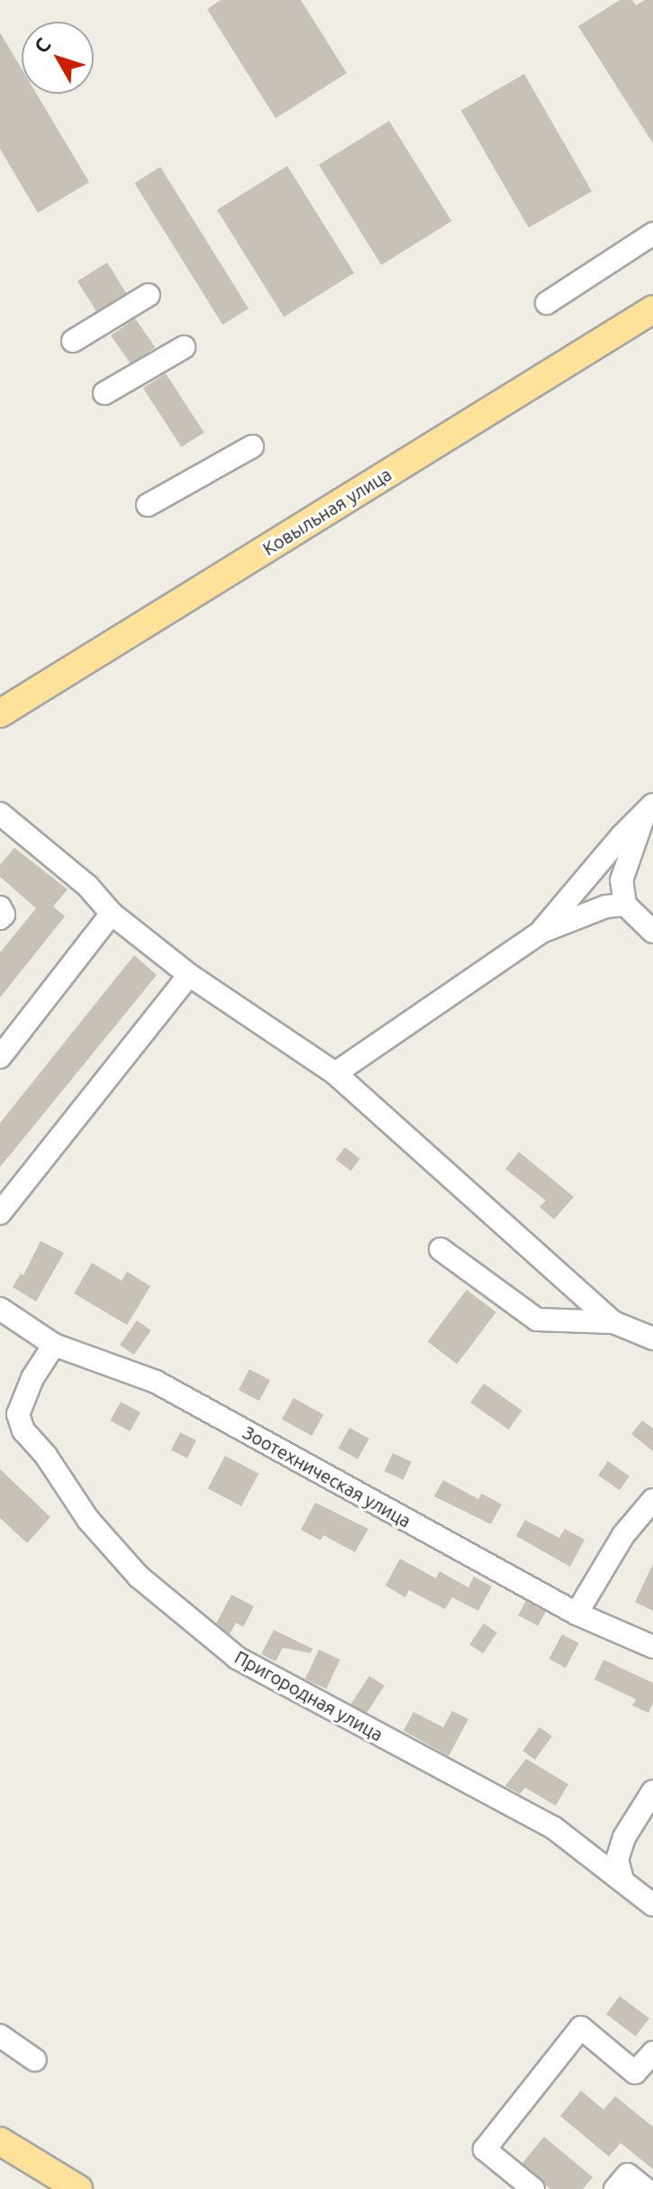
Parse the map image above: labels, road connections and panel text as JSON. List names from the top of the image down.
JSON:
{
  "streets": {
    "main road": ["Ковыльная улица"],
    "street": ["Зоотехническая улица", "Пригородная улица"]
  },
  "crossings": [
    ["Зоотехническая улица", "Пригородная улица"]
  ],
  "north": "top left"
}
